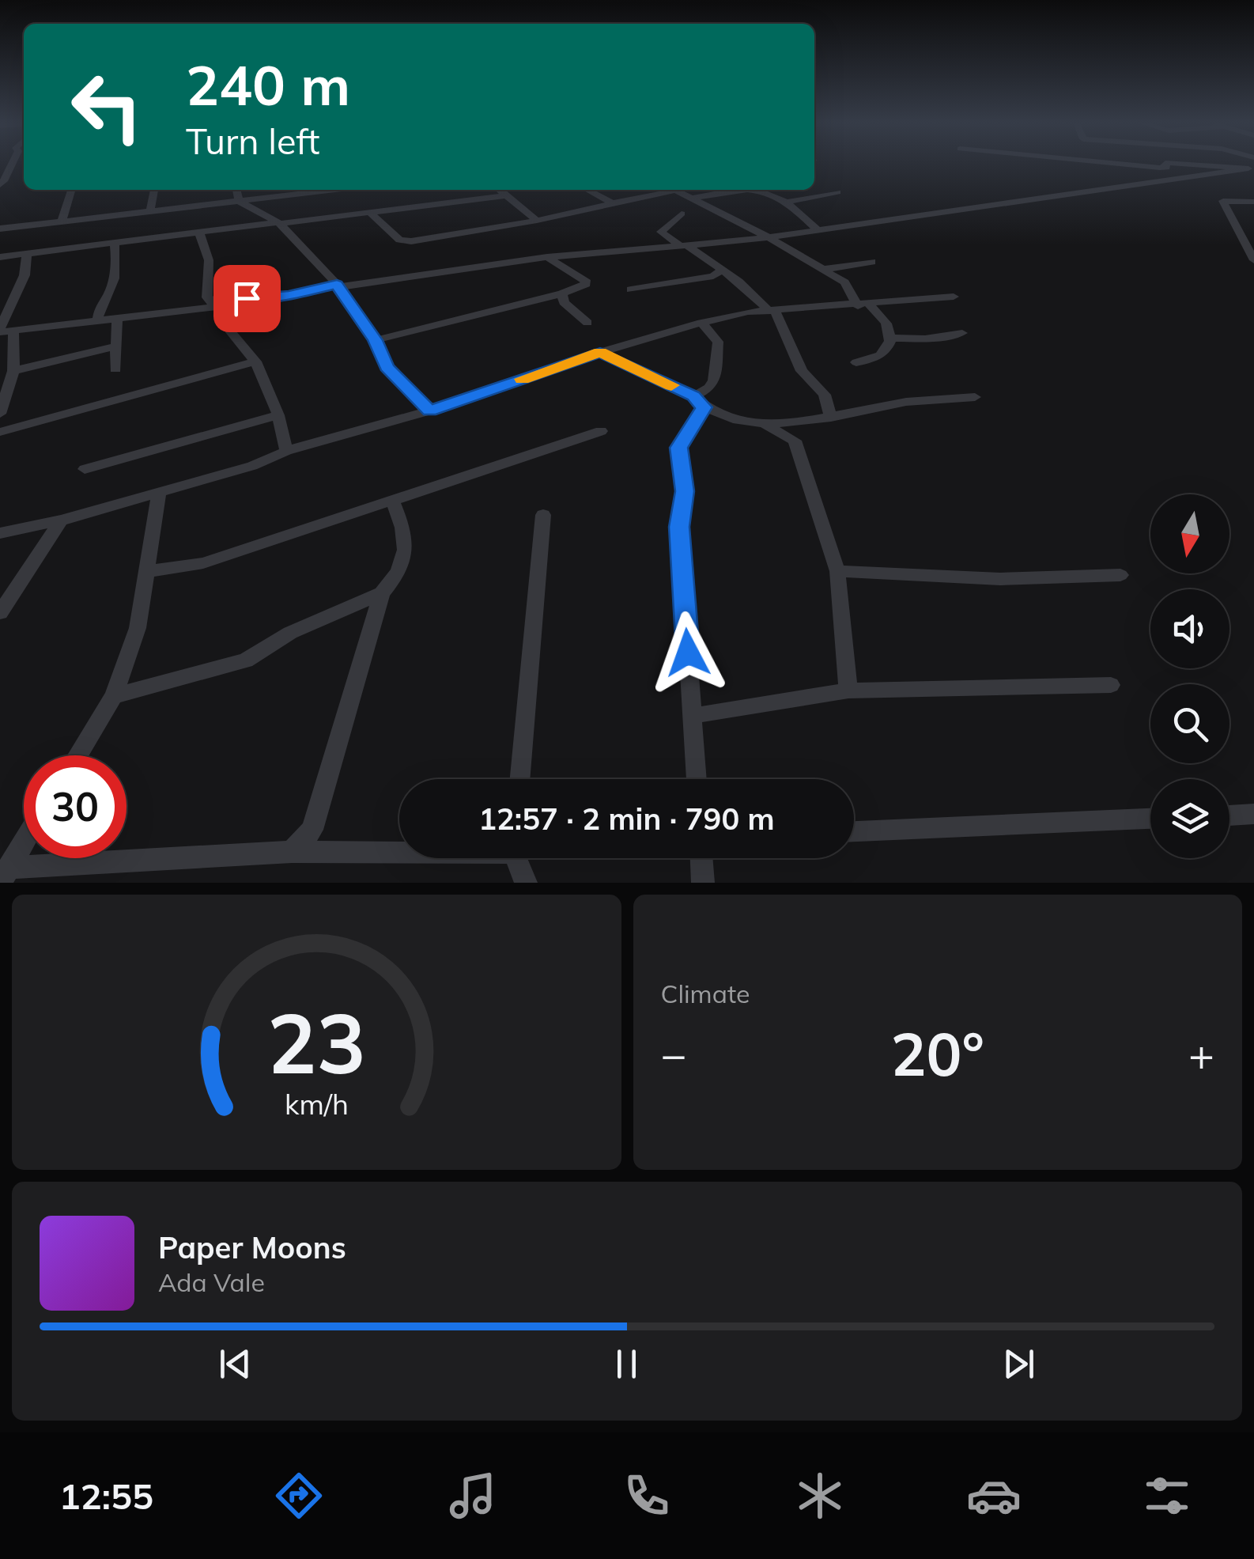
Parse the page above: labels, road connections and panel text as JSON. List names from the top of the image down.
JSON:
{
  "north": "bottom",
  "page": {
    "turn": ["240 m", "Turn left"],
    "limit": "30",
    "trip": "12:57 · 2 min · 790 m",
    "tile": "Climate",
    "heat": ["−", "20°", "+"],
    "song": ["Paper Moons", "Ada Vale"],
    "tabs": "12:55",
    "gauge": ["23", "km/h"]
  }
}
